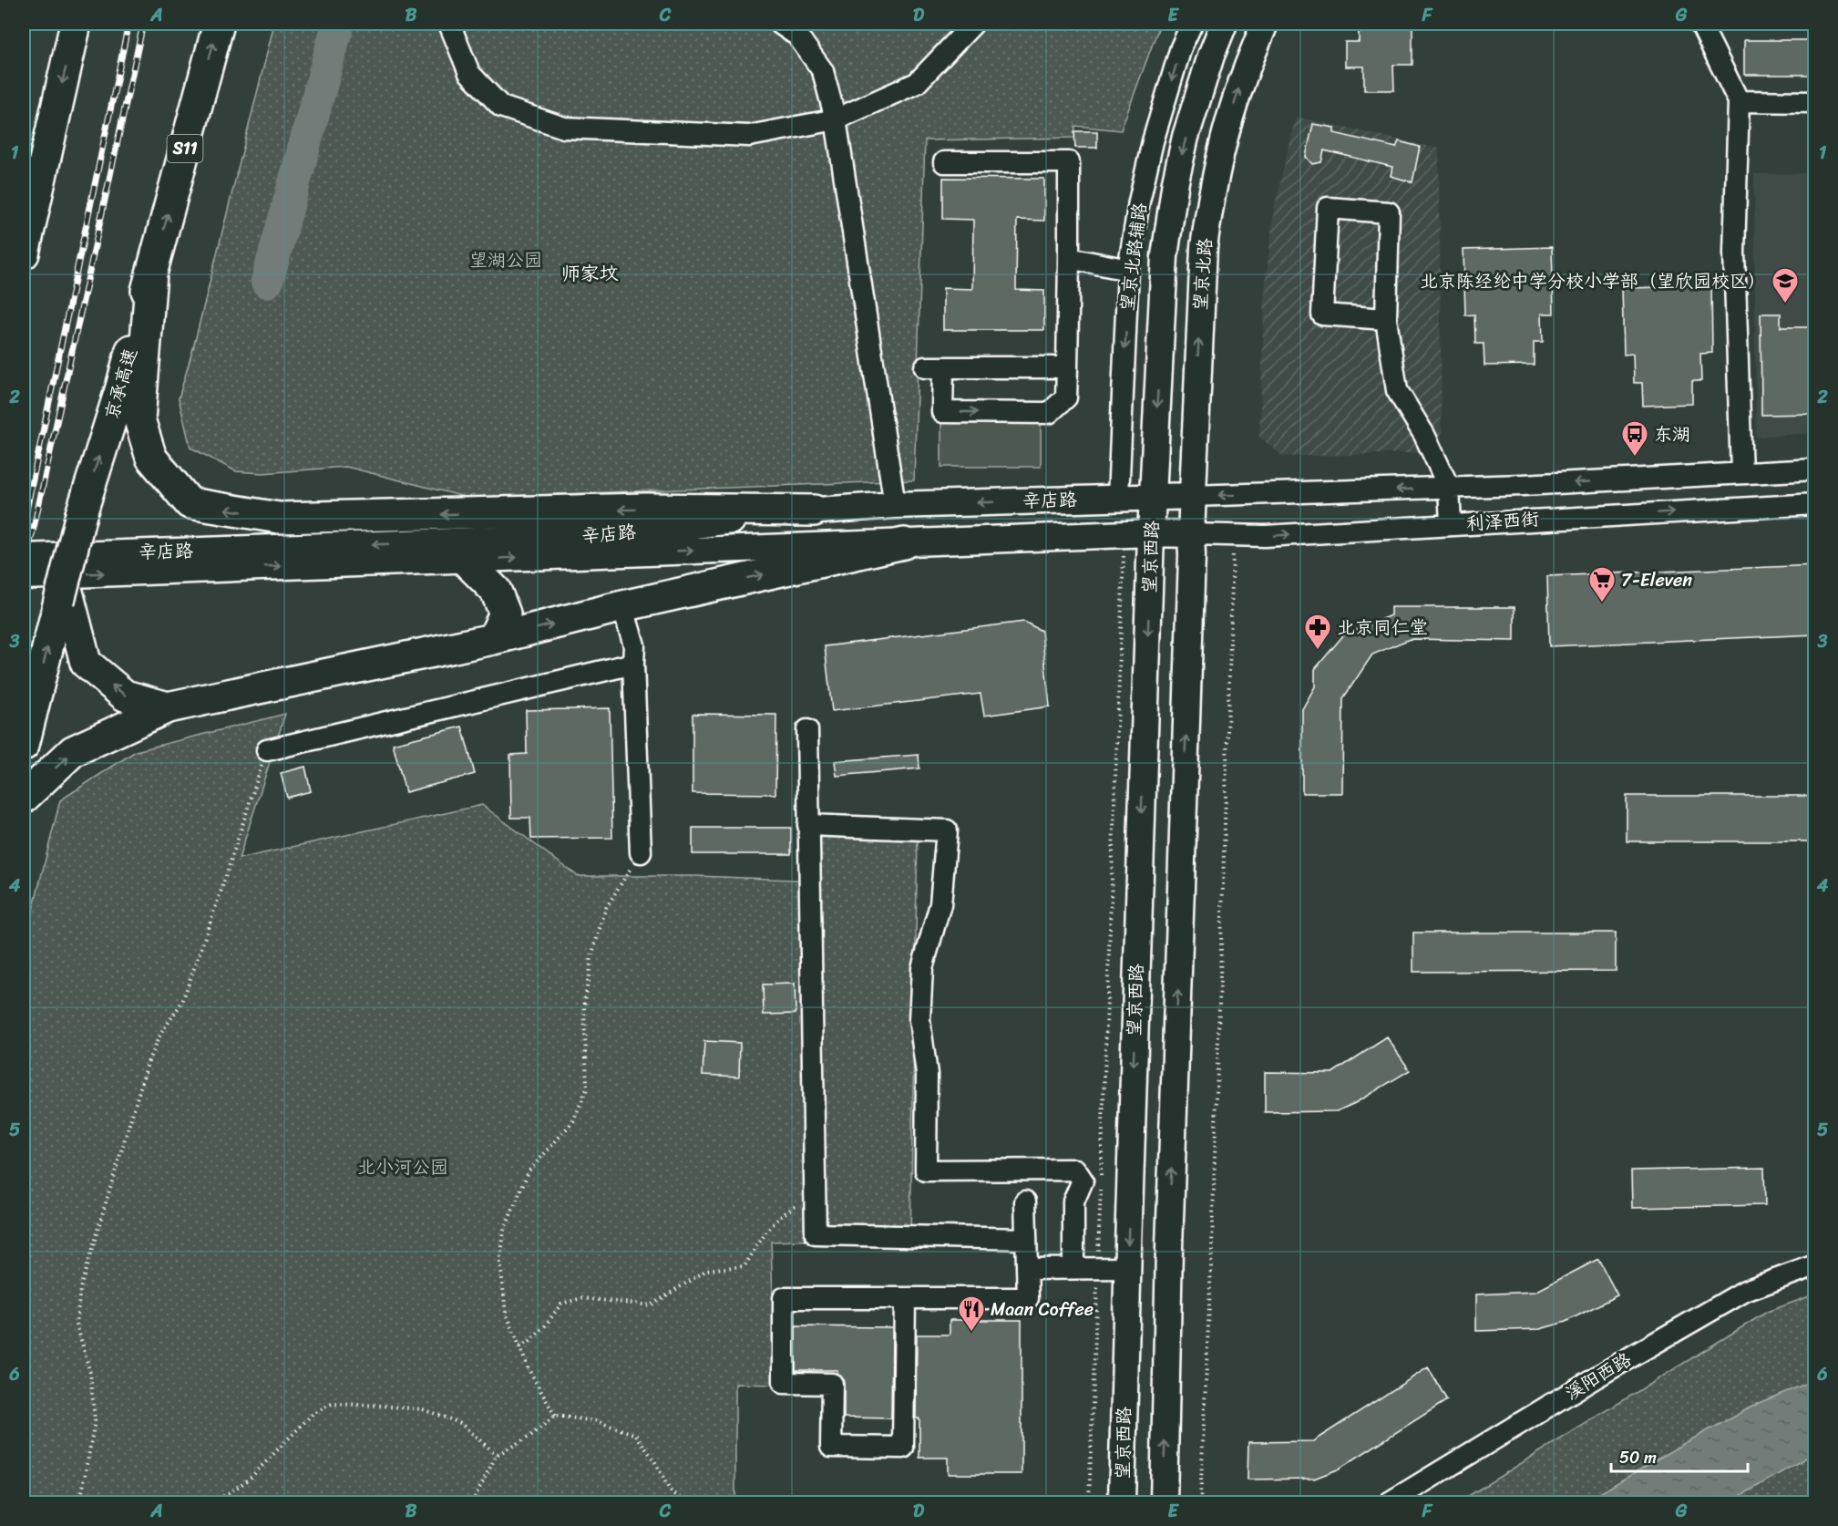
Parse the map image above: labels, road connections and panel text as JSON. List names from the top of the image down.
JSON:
{
  "streets": {
    "highway": ["S11", "京承高速"],
    "main road": ["望京北路", "辛店路", "望京西路"],
    "street": ["望京北路辅路", "利泽西街", "溪阳西路"]
  },
  "crossings": [
    ["望京北路辅路", "辛店路"],
    ["望京北路", "辛店路"],
    ["望京北路", "利泽西街"],
    ["辛店路", "利泽西街"],
    ["辛店路", "望京西路"]
  ],
  "one_way": ["望京北路辅路"],
  "districts": ["师家坟"],
  "parks": ["望湖公园", "北小河公园"],
  "places": {
    "school or university": ["北京陈经纶中学分校小学部（望欣园校区）"],
    "bus stop": ["东湖"],
    "supermarket": ["7-Eleven"],
    "pharmacy": ["北京同仁堂"],
    "restaurant": ["Maan Coffee"]
  },
  "scale_bar": "50 m",
  "grid": {
    "columns": [
      "A",
      "B",
      "C",
      "D",
      "E",
      "F",
      "G"
    ],
    "rows": [
      "1",
      "2",
      "3",
      "4",
      "5",
      "6"
    ]
  }
}
